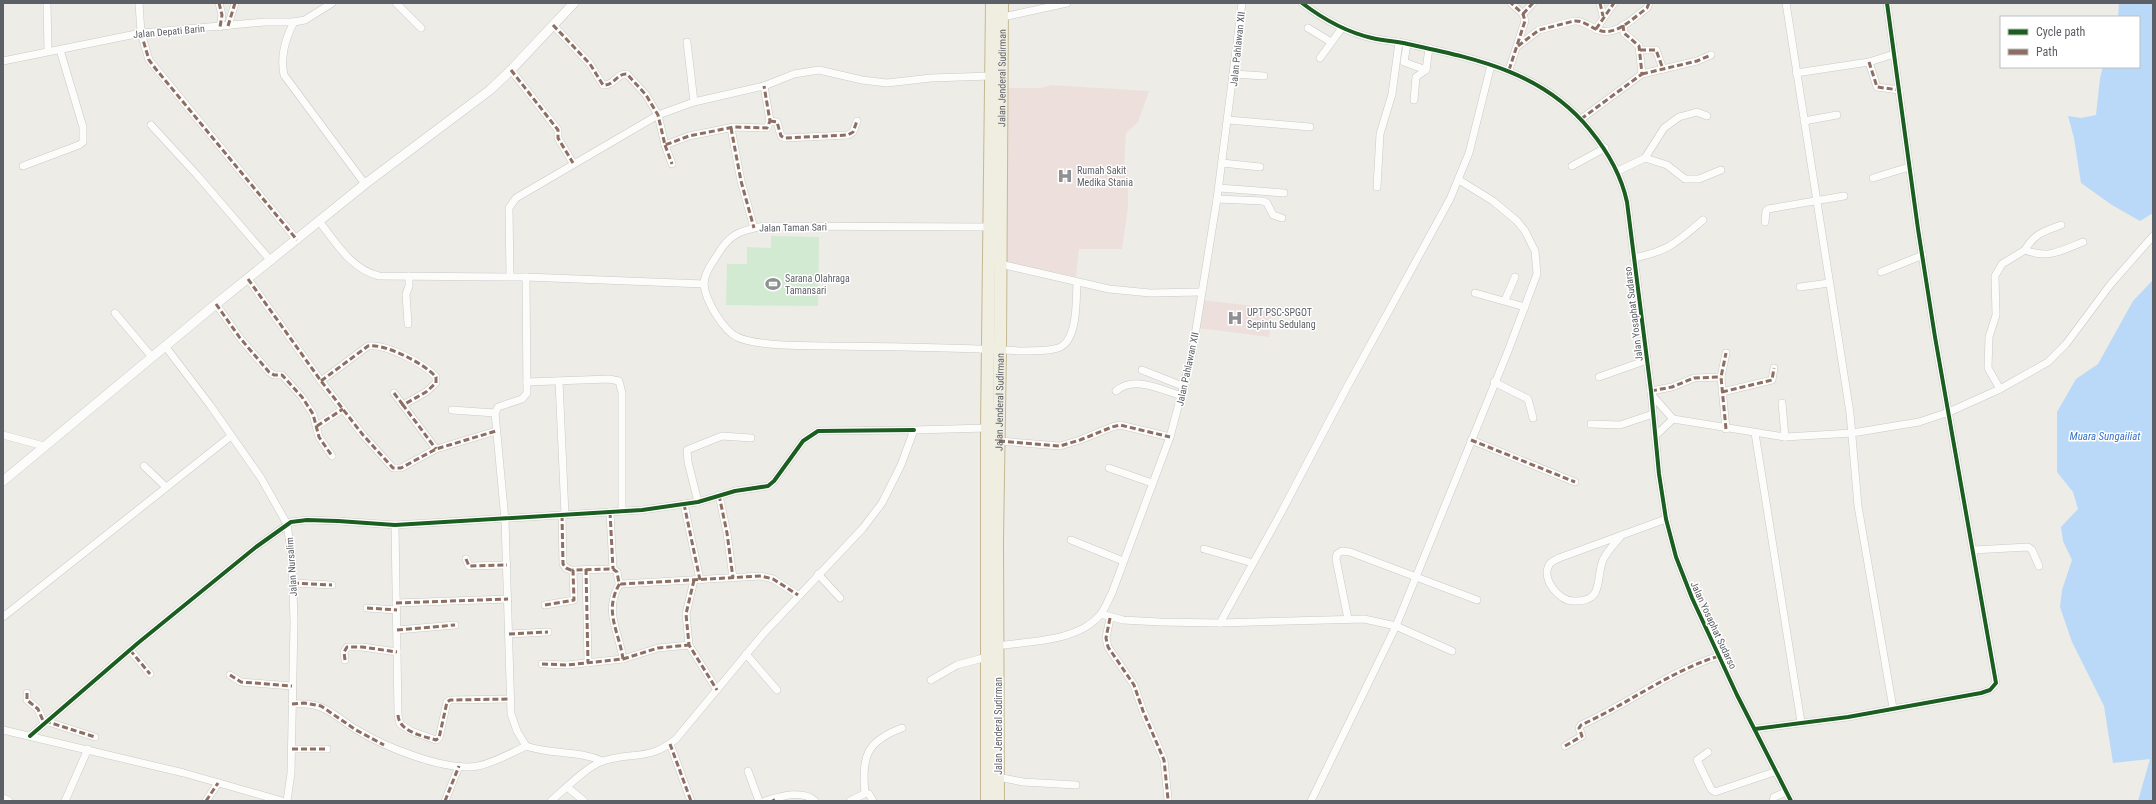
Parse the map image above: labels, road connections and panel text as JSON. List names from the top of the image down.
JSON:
{
  "streets": {
    "highway": ["Jalan Jenderal Sudirman"],
    "street": [
      "Jalan Depati Barin",
      "Jalan Pahlawan XII",
      "Jalan Taman Sari",
      "Jalan Yosaphat Sudarso",
      "Jalan Nursalim"
    ]
  },
  "crossings": [
    ["Jalan Pahlawan XII", "Jalan Jenderal Sudirman"],
    ["Jalan Jenderal Sudirman", "Jalan Taman Sari"]
  ],
  "water": ["Muara Sungailiat"],
  "places": {
    "hospital": ["Rumah Sakit Medika Stania", "UPT PSC-SPGOT Sepintu Sedulang"],
    "sports": ["Sarana Olahraga Tamansari"]
  },
  "legend": ["Cycle path", "Path"]
}
